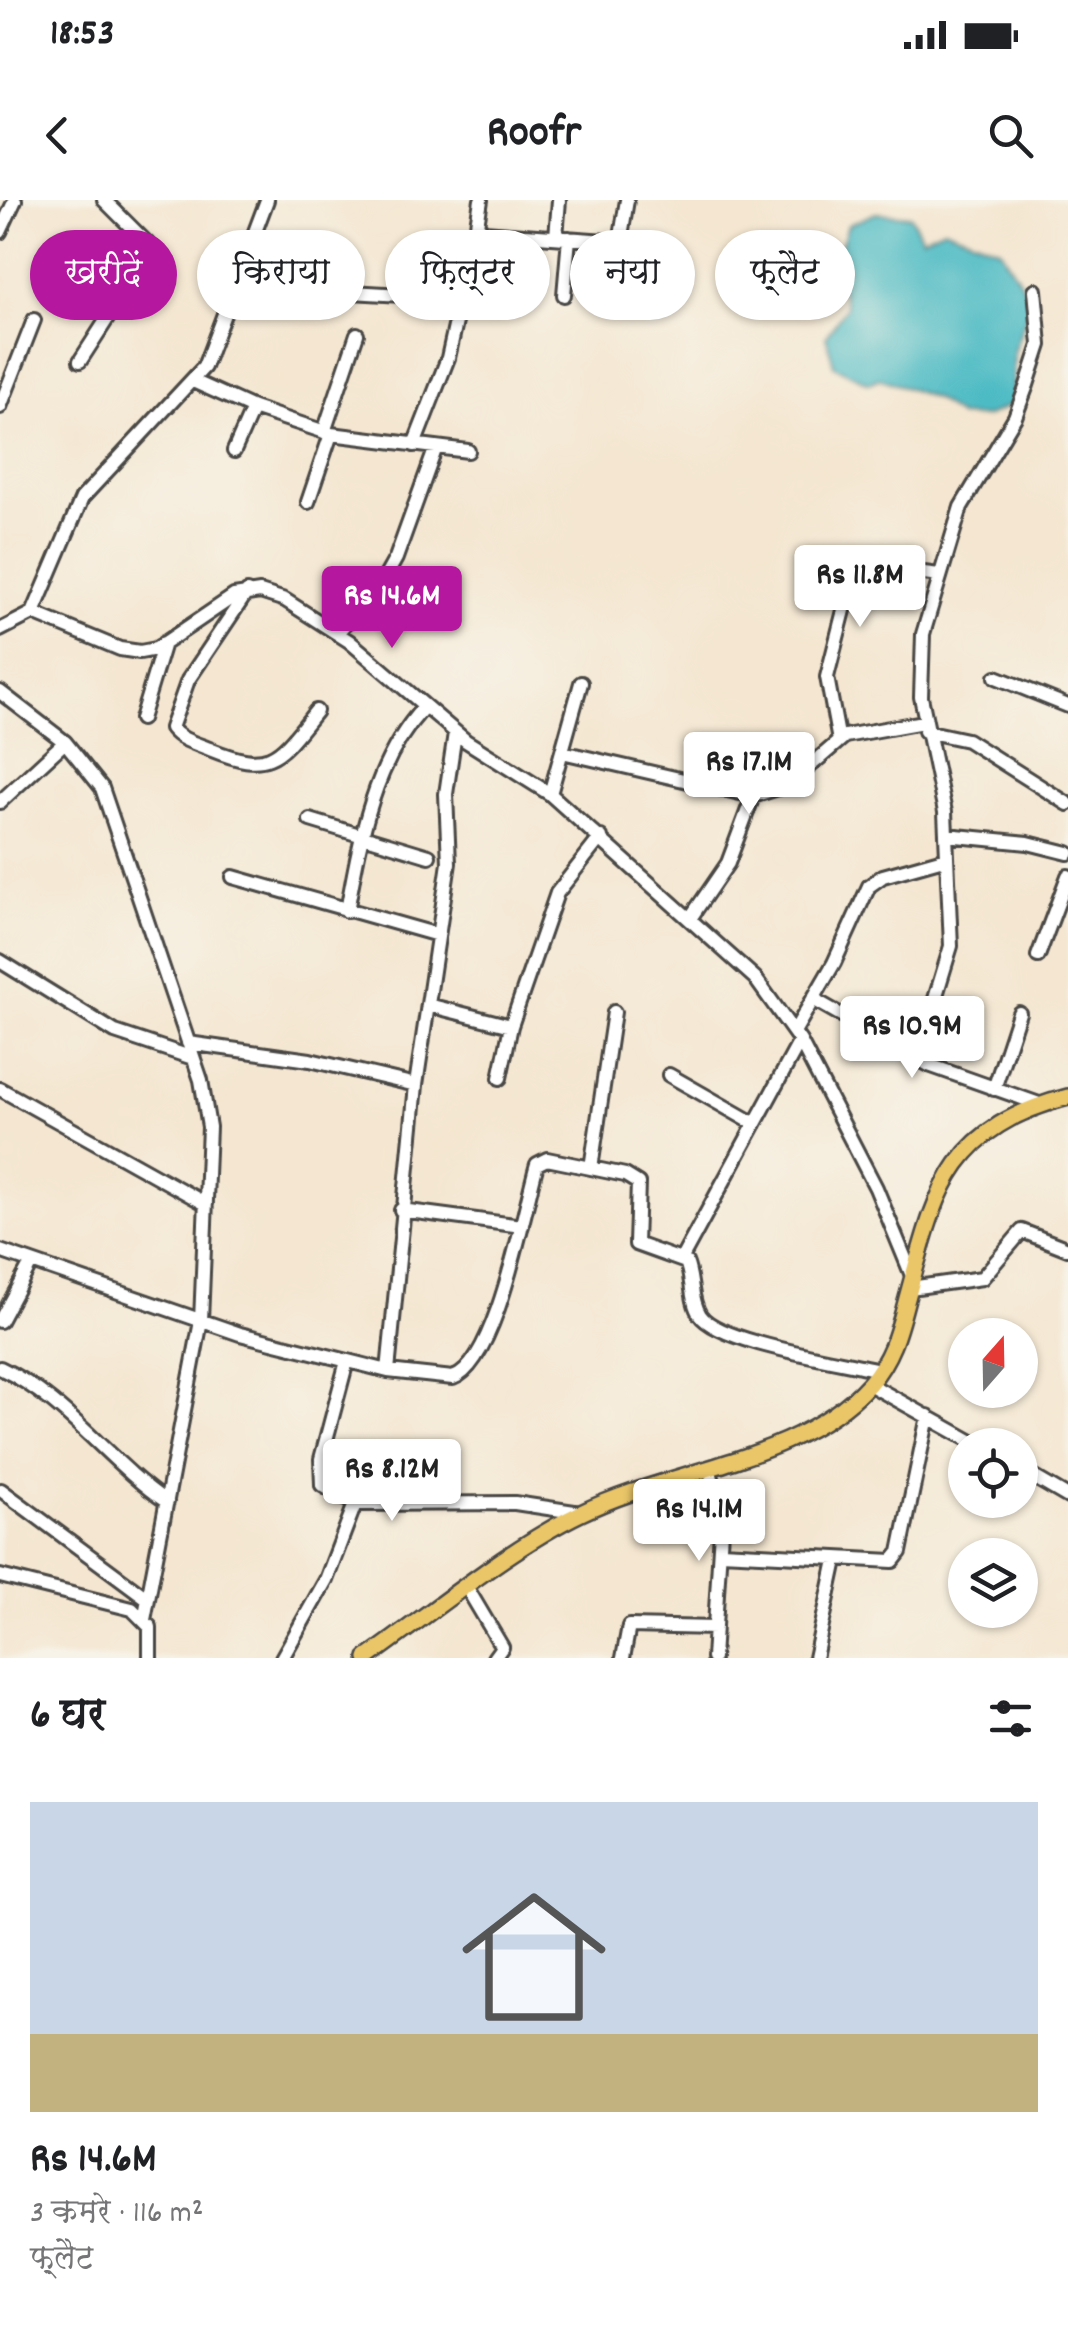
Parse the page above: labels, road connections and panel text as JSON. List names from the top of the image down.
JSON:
{
  "north": "top",
  "page": {
    "status": "18:53",
    "header": "Roofr",
    "chip": [
      "खरीदें",
      "किराया",
      "फ़िल्टर",
      "नया",
      "फ़्लैट"
    ],
    "price": [
      "Rs 11.8M",
      "Rs 14.6M",
      "Rs 17.1M",
      "Rs 10.9M",
      "Rs 8.12M",
      "Rs 14.1M"
    ],
    "heading": "6 घर",
    "list": [
      {
        "name": "Rs 14.6M",
        "note": "3 कमरे · 116 m² · फ़्लैट"
      }
    ]
  }
}
